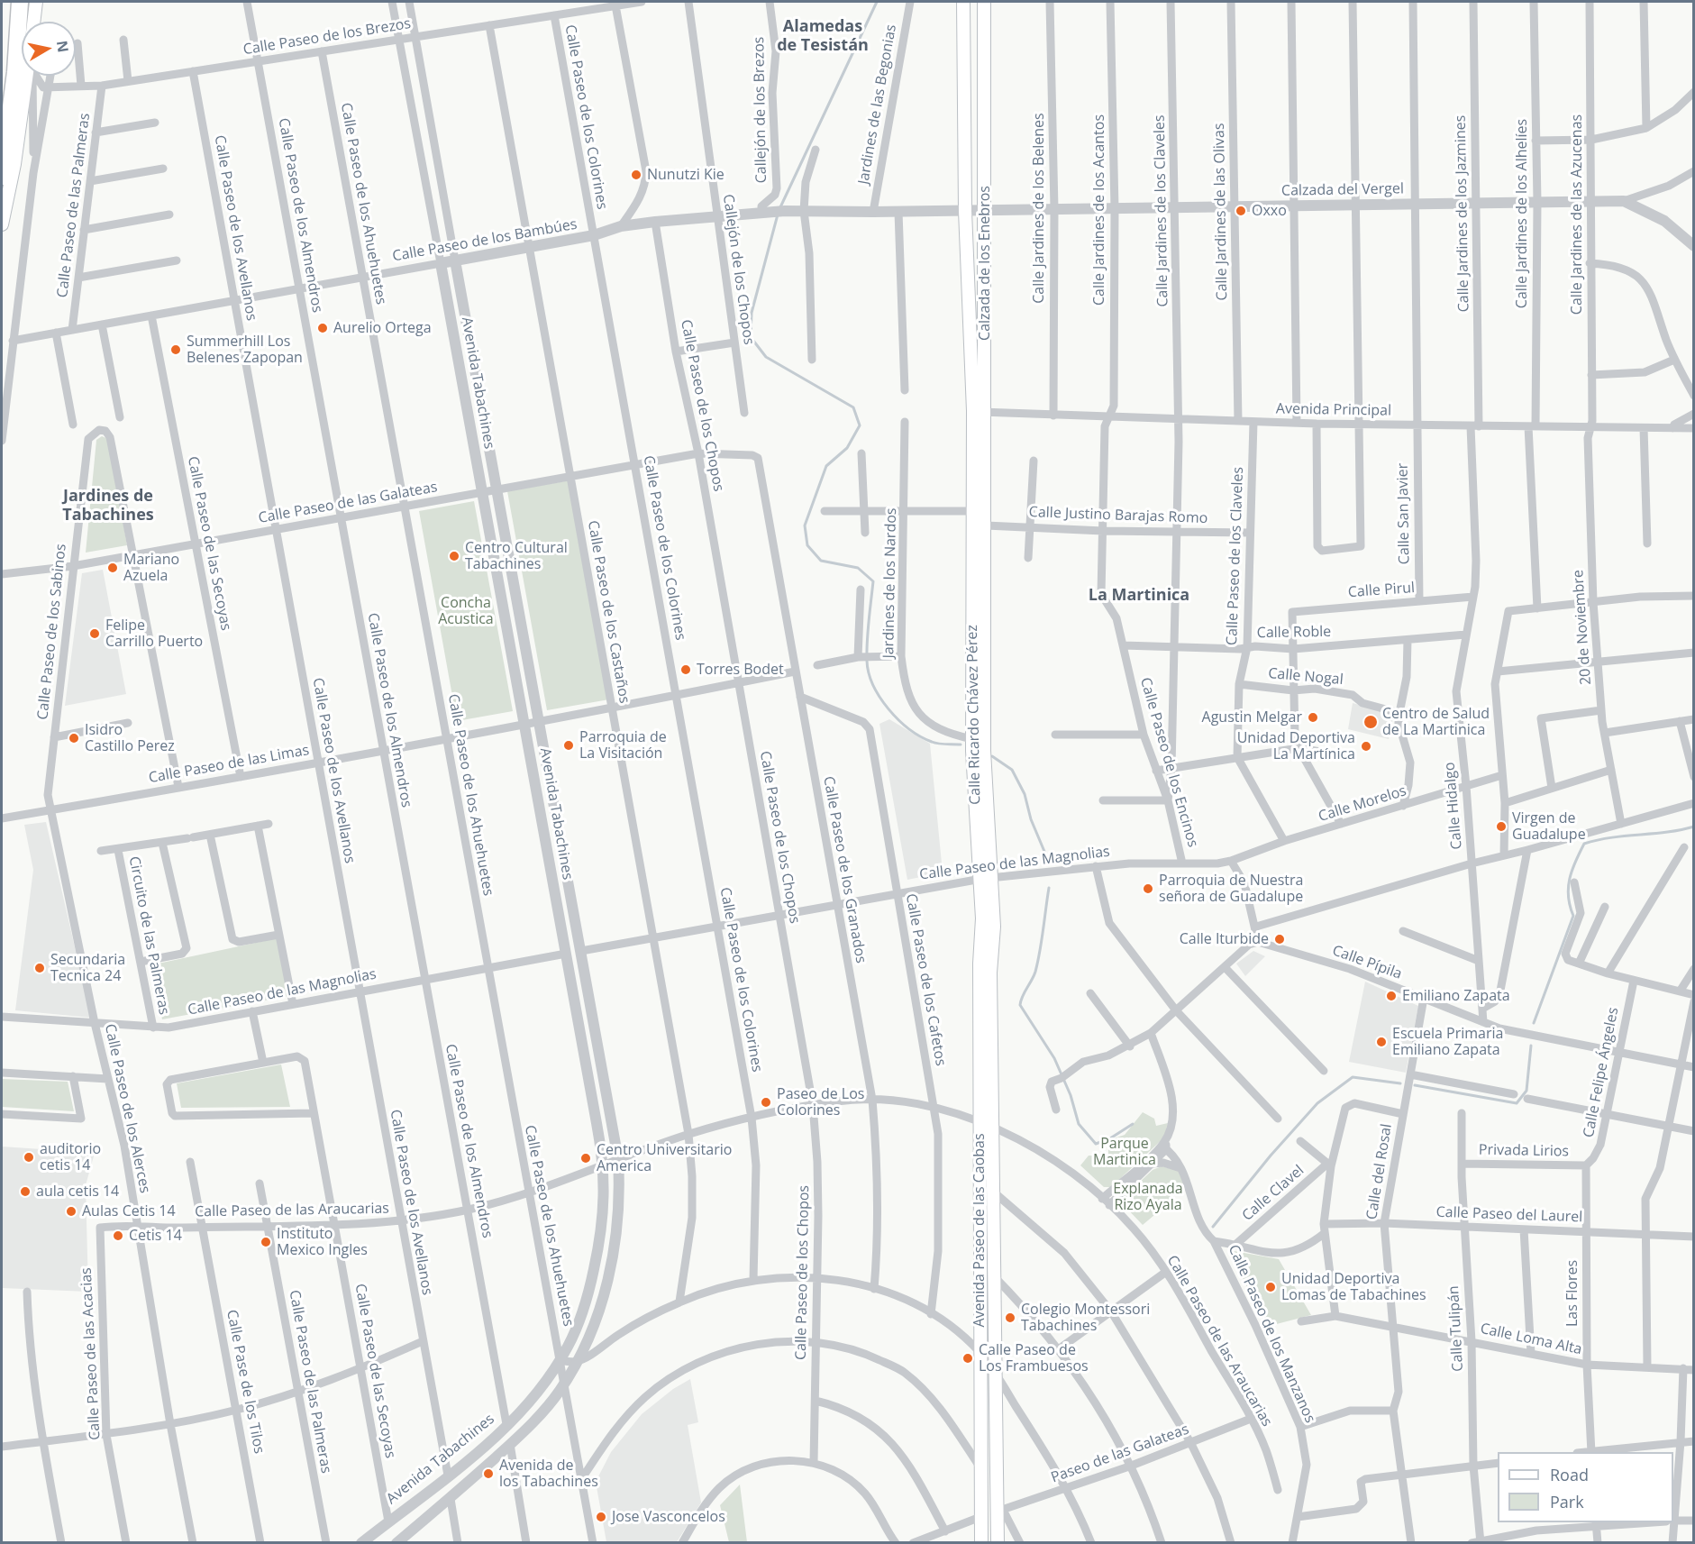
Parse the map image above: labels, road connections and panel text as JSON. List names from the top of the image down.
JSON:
{
  "streets": {
    "main road": ["Calzada de los Enebros", "Calle Ricardo Chávez Pérez", "Avenida Paseo de las Caobas"],
    "street": [
      "Calle Paseo de los Brezos",
      "Jardines de las Begonias",
      "Callejón de los Brezos",
      "Calle Paseo de los Colorines",
      "Calzada del Vergel",
      "Calle Paseo de los Ahuehuetes",
      "Calle Paseo de las Palmeras",
      "Calle Jardines de los Belenes",
      "Calle Jardines de los Acantos",
      "Calle Jardines de los Claveles",
      "Calle Jardines de las Olivas",
      "Calle Jardines de los Jazmines",
      "Calle Jardines de los Alhelíes",
      "Calle Jardines de las Azucenas",
      "Calle Paseo de los Almendros",
      "Calle Paseo de los Avellanos",
      "Calle Paseo de los Bambúes",
      "Callejón de los Chopos",
      "Avenida Tabachines",
      "Calle Paseo de los Chopos",
      "Avenida Principal",
      "Calle Paseo de las Galateas",
      "Calle San Javier",
      "Calle Justino Barajas Romo",
      "Calle Paseo de las Secoyas",
      "Calle Paseo de los Claveles",
      "Jardines de los Nardos",
      "Calle Pirul",
      "Calle Paseo de los Castaños",
      "20 de Noviembre",
      "Calle Paseo de los Sabinos",
      "Calle Roble",
      "Calle Nogal",
      "Calle Paseo de los Encinos",
      "Calle Paseo de las Limas",
      "Calle Morelos",
      "Calle Hidalgo",
      "Calle Paseo de las Magnolias",
      "Calle Paseo de los Granados",
      "Circuito de las Palmeras",
      "Calle Pípila",
      "Calle Paseo de los Cafetos",
      "Calle Felipe Ángeles",
      "Calle Paseo de los Alerces",
      "Privada Lirios",
      "Calle del Rosal",
      "Calle Clavel",
      "Calle Paseo de las Araucarias",
      "Calle Paseo del Laurel",
      "Las Flores",
      "Calle Tulipán",
      "Calle Paseo de los Manzanos",
      "Calle Loma Alta",
      "Calle Paseo de las Acacias",
      "Calle Pase de los Tilos",
      "Paseo de las Galateas"
    ]
  },
  "crossings": [
    ["Calle Paseo de los Brezos", "Calle Paseo de los Colorines"],
    ["Calle Paseo de los Brezos", "Calle Paseo de los Ahuehuetes"],
    ["Calle Paseo de los Brezos", "Calle Paseo de las Palmeras"],
    ["Calle Paseo de los Brezos", "Calle Paseo de los Almendros"],
    ["Calle Paseo de los Brezos", "Calle Paseo de los Avellanos"],
    ["Calle Paseo de los Brezos", "Avenida Tabachines"],
    ["Calle Paseo de los Brezos", "Calle Paseo de los Castaños"],
    ["Jardines de las Begonias", "Calle Paseo de los Bambúes"],
    ["Callejón de los Brezos", "Calle Paseo de los Bambúes"],
    ["Calle Paseo de los Colorines", "Calle Paseo de los Bambúes"],
    ["Calle Paseo de los Colorines", "Calle Paseo de las Galateas"],
    ["Calle Paseo de los Colorines", "Calle Paseo de las Limas"],
    ["Calle Paseo de los Colorines", "Calle Paseo de las Magnolias"],
    ["Calle Paseo de los Colorines", "Calle Paseo de las Araucarias"],
    ["Calzada del Vergel", "Calle Jardines de los Belenes"],
    ["Calzada del Vergel", "Calle Jardines de los Acantos"],
    ["Calzada del Vergel", "Calle Jardines de los Claveles"],
    ["Calzada del Vergel", "Calle Jardines de las Olivas"],
    ["Calzada del Vergel", "Calle Jardines de los Jazmines"],
    ["Calzada del Vergel", "Calle Jardines de los Alhelíes"],
    ["Calzada del Vergel", "Calle Jardines de las Azucenas"],
    ["Calzada del Vergel", "Calle Paseo de los Bambúes"],
    ["Calzada del Vergel", "Calzada de los Enebros"],
    ["Calzada del Vergel", "Calle San Javier"],
    ["Calle Paseo de los Ahuehuetes", "Calle Paseo de los Bambúes"],
    ["Calle Paseo de los Ahuehuetes", "Avenida Tabachines"],
    ["Calle Paseo de los Ahuehuetes", "Calle Paseo de las Galateas"],
    ["Calle Paseo de los Ahuehuetes", "Calle Paseo de las Limas"],
    ["Calle Paseo de los Ahuehuetes", "Calle Paseo de las Magnolias"],
    ["Calle Paseo de los Ahuehuetes", "Calle Paseo de las Araucarias"],
    ["Calle Paseo de las Palmeras", "Calle Paseo de los Bambúes"],
    ["Calle Paseo de las Palmeras", "Calle Paseo de las Araucarias"],
    ["Calle Jardines de los Belenes", "Avenida Principal"],
    ["Calle Jardines de los Acantos", "Avenida Principal"],
    ["Calle Jardines de los Acantos", "Calle Paseo de los Encinos"],
    ["Calle Jardines de los Claveles", "Avenida Principal"],
    ["Calle Jardines de los Claveles", "Calle Justino Barajas Romo"],
    ["Calle Jardines de los Claveles", "Calle Roble"],
    ["Calle Jardines de los Claveles", "Calle Paseo de los Encinos"],
    ["Calle Jardines de las Olivas", "Avenida Principal"],
    ["Calle Jardines de los Jazmines", "Avenida Principal"],
    ["Calle Jardines de los Jazmines", "Calle Hidalgo"],
    ["Calle Jardines de los Alhelíes", "Avenida Principal"],
    ["Calle Jardines de las Azucenas", "Avenida Principal"],
    ["Calle Jardines de las Azucenas", "20 de Noviembre"],
    ["Calle Paseo de los Almendros", "Calle Paseo de los Bambúes"],
    ["Calle Paseo de los Almendros", "Avenida Tabachines"],
    ["Calle Paseo de los Almendros", "Calle Paseo de las Galateas"],
    ["Calle Paseo de los Almendros", "Calle Paseo de las Limas"],
    ["Calle Paseo de los Almendros", "Calle Paseo de las Magnolias"],
    ["Calle Paseo de los Almendros", "Calle Paseo de las Araucarias"],
    ["Calle Paseo de los Avellanos", "Calle Paseo de los Bambúes"],
    ["Calle Paseo de los Avellanos", "Avenida Tabachines"],
    ["Calle Paseo de los Avellanos", "Calle Paseo de las Galateas"],
    ["Calle Paseo de los Avellanos", "Calle Paseo de las Limas"],
    ["Calle Paseo de los Avellanos", "Calle Paseo de las Magnolias"],
    ["Calle Paseo de los Avellanos", "Calle Paseo de las Araucarias"],
    ["Calle Paseo de los Bambúes", "Calzada de los Enebros"],
    ["Calle Paseo de los Bambúes", "Callejón de los Chopos"],
    ["Calle Paseo de los Bambúes", "Avenida Tabachines"],
    ["Calle Paseo de los Bambúes", "Calle Paseo de los Chopos"],
    ["Calle Paseo de los Bambúes", "Calle Paseo de las Secoyas"],
    ["Calle Paseo de los Bambúes", "Calle Paseo de los Castaños"],
    ["Calzada de los Enebros", "Avenida Principal"],
    ["Calzada de los Enebros", "Calle Justino Barajas Romo"],
    ["Calzada de los Enebros", "Calle Ricardo Chávez Pérez"],
    ["Avenida Tabachines", "Calle Paseo de las Galateas"],
    ["Avenida Tabachines", "Calle Paseo de las Secoyas"],
    ["Avenida Tabachines", "Calle Paseo de las Limas"],
    ["Avenida Tabachines", "Calle Paseo de las Magnolias"],
    ["Avenida Tabachines", "Calle Paseo de las Araucarias"],
    ["Calle Paseo de los Chopos", "Calle Paseo de las Galateas"],
    ["Calle Paseo de los Chopos", "Calle Paseo de las Limas"],
    ["Calle Paseo de los Chopos", "Calle Paseo de las Magnolias"],
    ["Calle Paseo de los Chopos", "Calle Paseo de los Granados"],
    ["Calle Paseo de los Chopos", "Calle Paseo de las Araucarias"],
    ["Avenida Principal", "Calle San Javier"],
    ["Avenida Principal", "Calle Paseo de los Claveles"],
    ["Avenida Principal", "20 de Noviembre"],
    ["Avenida Principal", "Calle Paseo de los Encinos"],
    ["Avenida Principal", "Calle Hidalgo"],
    ["Calle Paseo de las Galateas", "Calle Paseo de las Secoyas"],
    ["Calle Paseo de las Galateas", "Calle Paseo de los Castaños"],
    ["Calle Paseo de las Galateas", "Calle Paseo de los Sabinos"],
    ["Calle Paseo de las Galateas", "Calle Paseo de los Granados"],
    ["Calle San Javier", "Calle Pirul"],
    ["Calle Justino Barajas Romo", "Calle Paseo de los Claveles"],
    ["Calle Justino Barajas Romo", "Calle Ricardo Chávez Pérez"],
    ["Calle Justino Barajas Romo", "Calle Paseo de los Encinos"],
    ["Calle Paseo de las Secoyas", "Calle Paseo de las Limas"],
    ["Calle Paseo de las Secoyas", "Calle Paseo de las Araucarias"],
    ["Calle Paseo de los Claveles", "Calle Roble"],
    ["Calle Paseo de los Claveles", "Calle Nogal"],
    ["Jardines de los Nardos", "Calle Ricardo Chávez Pérez"],
    ["Calle Pirul", "Calle Roble"],
    ["Calle Pirul", "Calle Hidalgo"],
    ["Calle Paseo de los Castaños", "Calle Paseo de las Limas"],
    ["Calle Paseo de los Castaños", "Calle Paseo de las Magnolias"],
    ["Calle Paseo de los Castaños", "Calle Paseo de las Araucarias"],
    ["Calle Paseo de los Sabinos", "Calle Paseo de las Limas"],
    ["Calle Paseo de los Sabinos", "Calle Paseo de los Alerces"],
    ["Calle Roble", "Calle Paseo de los Encinos"],
    ["Calle Roble", "Calle Hidalgo"],
    ["Calle Ricardo Chávez Pérez", "Calle Paseo de las Magnolias"],
    ["Calle Ricardo Chávez Pérez", "Avenida Paseo de las Caobas"],
    ["Calle Paseo de los Encinos", "Calle Paseo de las Magnolias"],
    ["Calle Paseo de las Limas", "Calle Paseo de los Granados"],
    ["Calle Paseo de las Limas", "Calle Paseo de los Alerces"],
    ["Calle Morelos", "Calle Hidalgo"],
    ["Calle Morelos", "Calle Paseo de las Magnolias"],
    ["Calle Hidalgo", "Calle Pípila"],
    ["Calle Paseo de las Magnolias", "Calle Paseo de los Granados"],
    ["Calle Paseo de las Magnolias", "Circuito de las Palmeras"],
    ["Calle Paseo de las Magnolias", "Calle Paseo de los Cafetos"],
    ["Calle Paseo de las Magnolias", "Calle Paseo de los Alerces"],
    ["Calle Paseo de los Granados", "Calle Paseo de los Cafetos"],
    ["Calle Paseo de los Granados", "Calle Paseo de las Araucarias"],
    ["Calle Pípila", "Calle Felipe Ángeles"],
    ["Calle Pípila", "Calle del Rosal"],
    ["Calle Paseo de los Cafetos", "Calle Paseo de las Araucarias"],
    ["Calle Felipe Ángeles", "Privada Lirios"],
    ["Calle Felipe Ángeles", "Las Flores"],
    ["Calle Paseo de los Alerces", "Calle Paseo de las Araucarias"],
    ["Privada Lirios", "Las Flores"],
    ["Privada Lirios", "Calle Tulipán"],
    ["Calle del Rosal", "Calle Paseo del Laurel"],
    ["Calle del Rosal", "Calle Loma Alta"],
    ["Calle Paseo de las Araucarias", "Avenida Paseo de las Caobas"],
    ["Calle Paseo de las Araucarias", "Calle Paseo de las Acacias"],
    ["Calle Paseo de las Araucarias", "Calle Pase de los Tilos"],
    ["Calle Paseo de las Araucarias", "Paseo de las Galateas"],
    ["Calle Paseo del Laurel", "Las Flores"],
    ["Calle Paseo del Laurel", "Calle Tulipán"],
    ["Avenida Paseo de las Caobas", "Paseo de las Galateas"],
    ["Las Flores", "Calle Loma Alta"],
    ["Calle Tulipán", "Calle Loma Alta"]
  ],
  "districts": ["Alamedas de Tesistán", "Jardines de Tabachines", "La Martinica"],
  "parks": ["Concha Acustica", "Parque Martinica", "Explanada Rizo Ayala"],
  "places": [
    "Nunutzi Kie",
    "Oxxo",
    "Aurelio Ortega",
    "Summerhill Los Belenes Zapopan",
    "Centro Cultural Tabachines",
    "Mariano Azuela",
    "Felipe Carrillo Puerto",
    "Torres Bodet",
    "Agustin Melgar",
    "Centro de Salud de La Martinica",
    "Isidro Castillo Perez",
    "Parroquia de La Visitación",
    "Unidad Deportiva La Martínica",
    "Virgen de Guadalupe",
    "Parroquia de Nuestra señora de Guadalupe",
    "Calle Iturbide",
    "Secundaria Tecnica 24",
    "Emiliano Zapata",
    "Escuela Primaria Emiliano Zapata",
    "Paseo de Los Colorines",
    "auditorio cetis 14",
    "Centro Universitario America",
    "aula cetis 14",
    "Aulas Cetis 14",
    "Cetis 14",
    "Instituto Mexico Ingles",
    "Unidad Deportiva Lomas de Tabachines",
    "Colegio Montessori Tabachines",
    "Calle Paseo de Los Frambuesos",
    "Avenida de los Tabachines",
    "Jose Vasconcelos"
  ],
  "legend": ["Road", "Park"],
  "north": "right"
}
